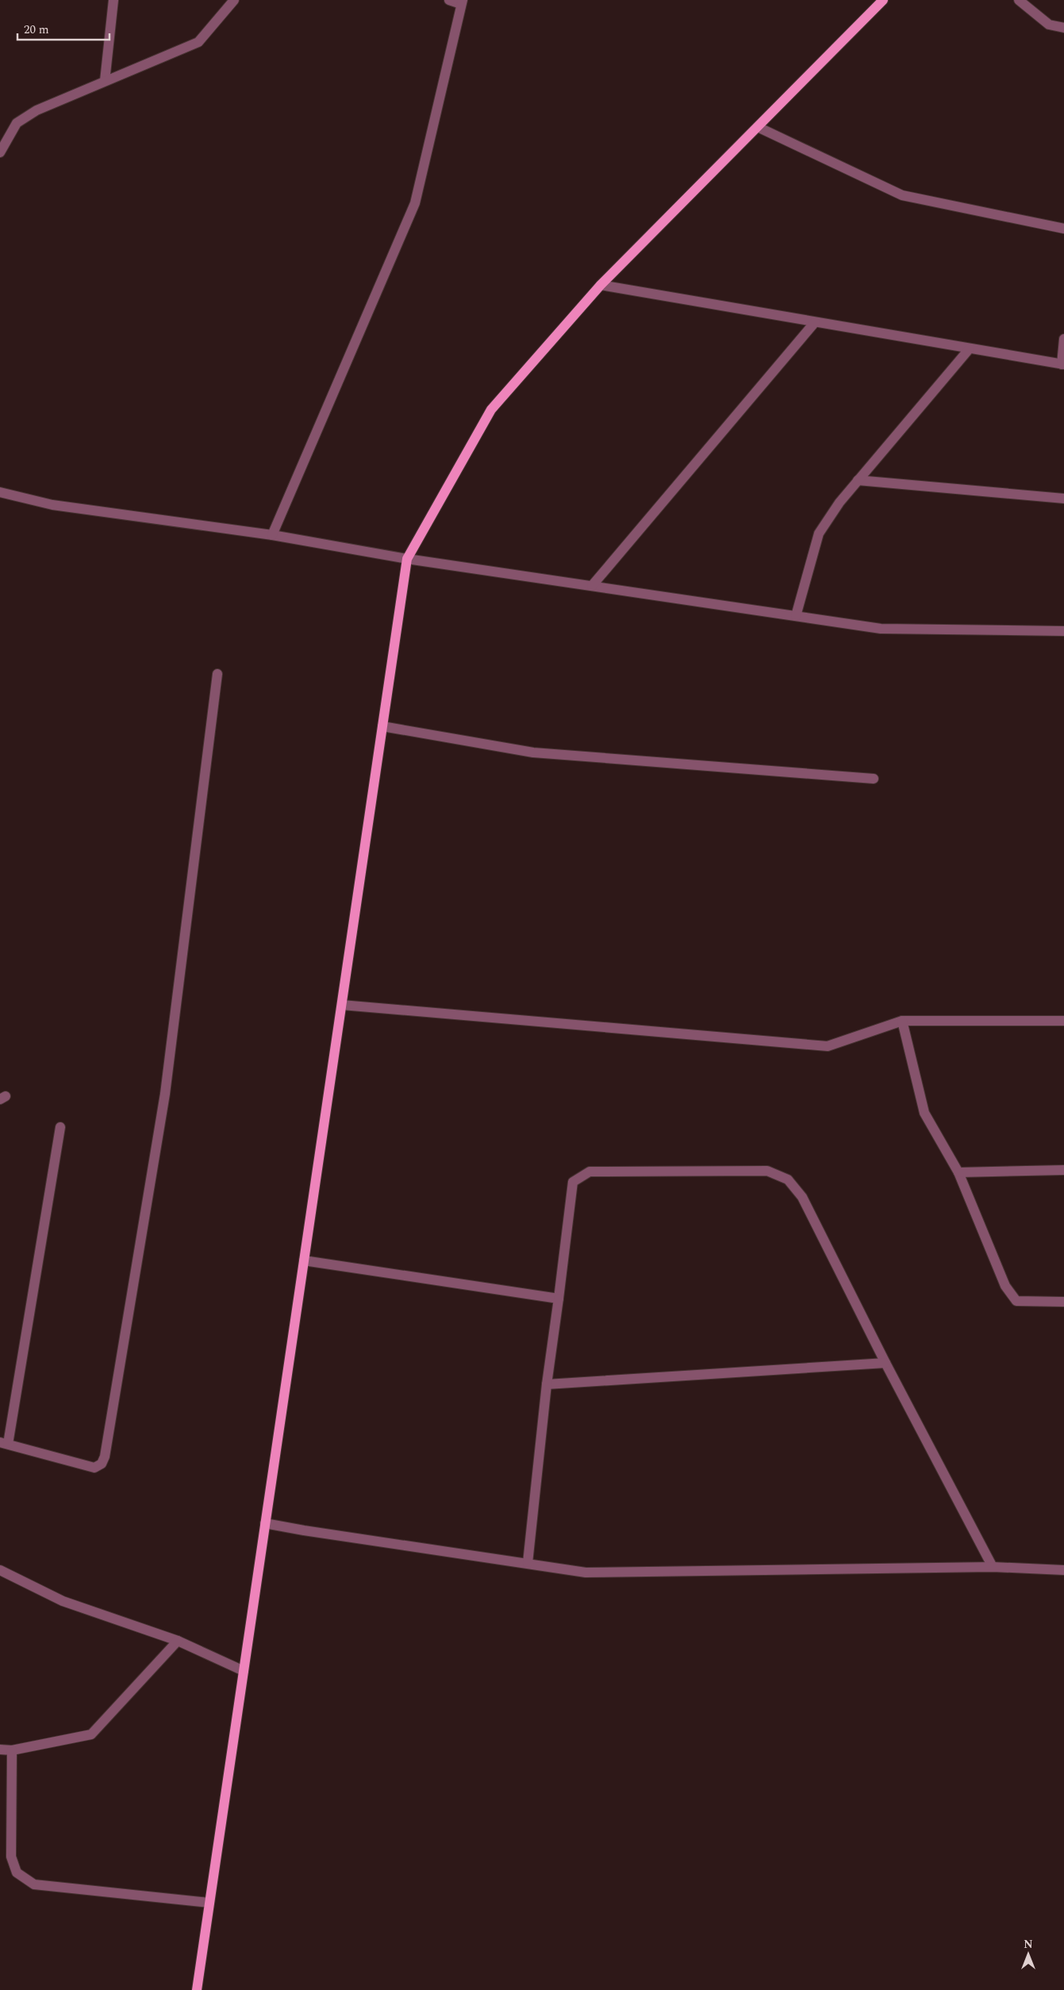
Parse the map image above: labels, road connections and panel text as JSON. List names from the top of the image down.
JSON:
{
  "scale_bar": "20 m",
  "north": "top"
}
